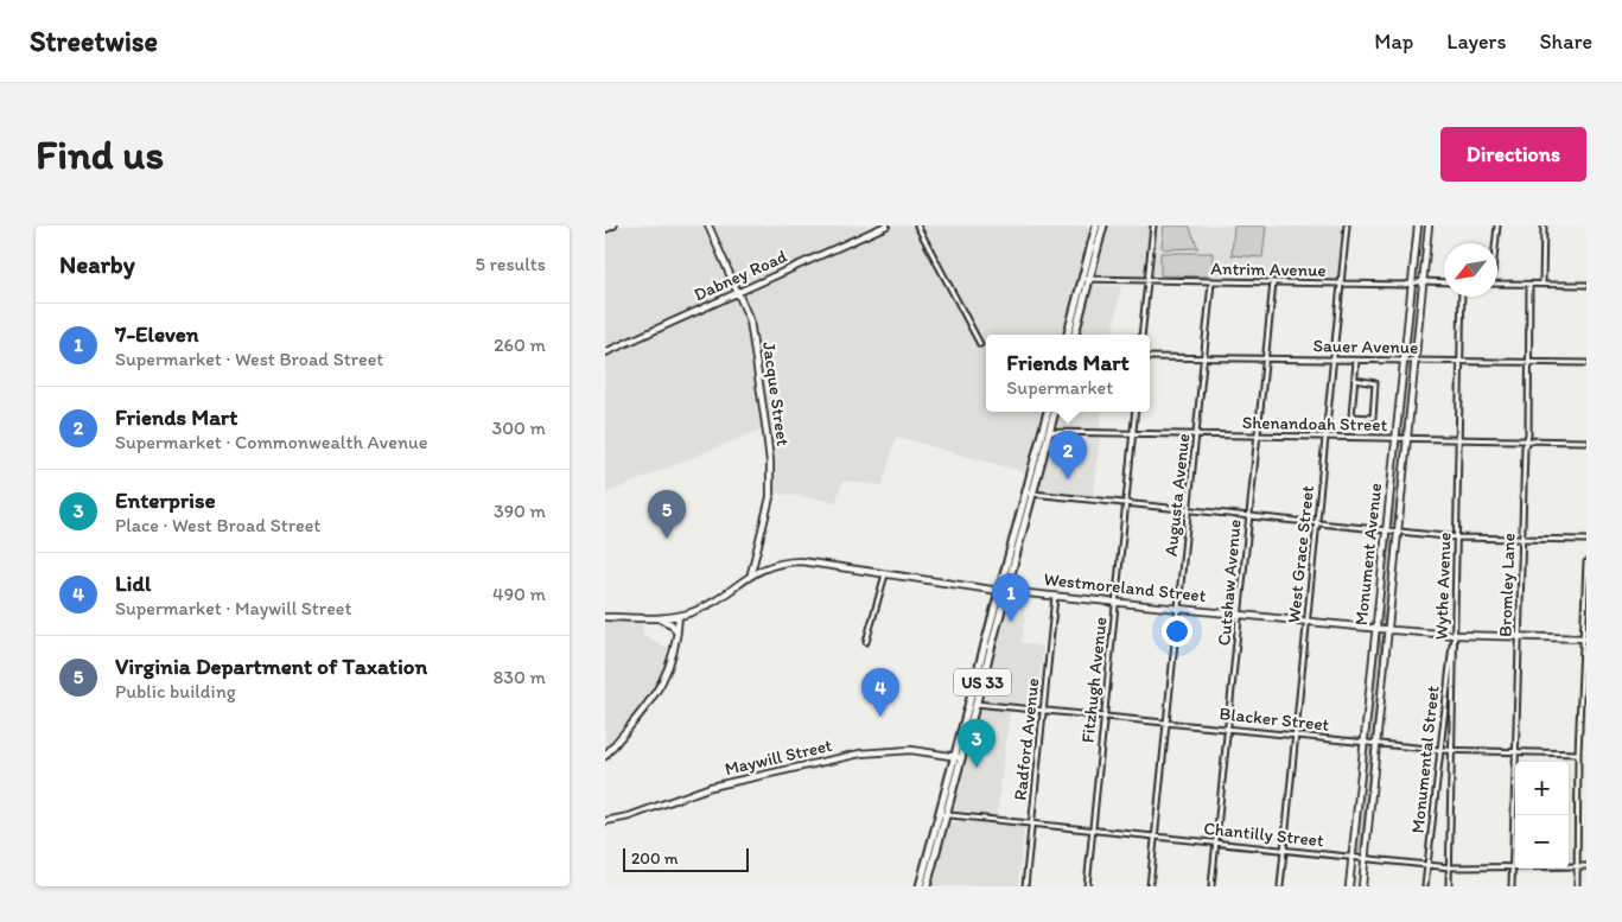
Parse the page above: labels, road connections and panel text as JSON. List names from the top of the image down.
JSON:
{
  "streets": {
    "main road": ["US 33"],
    "street": [
      "Antrim Avenue",
      "Dabney Road",
      "Sauer Avenue",
      "Jacque Street",
      "Shenandoah Street",
      "Augusta Avenue",
      "West Grace Street",
      "Monument Avenue",
      "Cutshaw Avenue",
      "Bromley Lane",
      "Wythe Avenue",
      "Westmoreland Street",
      "Fitzhugh Avenue",
      "Blacker Street",
      "Radford Avenue",
      "Maywill Street",
      "Monumental Street",
      "Chantilly Street"
    ]
  },
  "crossings": [
    ["Antrim Avenue", "Augusta Avenue"],
    ["Antrim Avenue", "West Grace Street"],
    ["Antrim Avenue", "Monument Avenue"],
    ["Antrim Avenue", "Cutshaw Avenue"],
    ["Dabney Road", "Jacque Street"],
    ["Sauer Avenue", "Augusta Avenue"],
    ["Sauer Avenue", "West Grace Street"],
    ["Sauer Avenue", "Monument Avenue"],
    ["Sauer Avenue", "Cutshaw Avenue"],
    ["Sauer Avenue", "Bromley Lane"],
    ["Sauer Avenue", "Wythe Avenue"],
    ["Jacque Street", "Westmoreland Street"],
    ["Shenandoah Street", "Augusta Avenue"],
    ["Shenandoah Street", "West Grace Street"],
    ["Shenandoah Street", "Monument Avenue"],
    ["Shenandoah Street", "Cutshaw Avenue"],
    ["Shenandoah Street", "Bromley Lane"],
    ["Shenandoah Street", "Wythe Avenue"],
    ["Shenandoah Street", "Fitzhugh Avenue"],
    ["Shenandoah Street", "US 33"],
    ["Augusta Avenue", "Westmoreland Street"],
    ["Augusta Avenue", "Blacker Street"],
    ["Augusta Avenue", "Chantilly Street"],
    ["West Grace Street", "Westmoreland Street"],
    ["West Grace Street", "Blacker Street"],
    ["West Grace Street", "Chantilly Street"],
    ["Monument Avenue", "Westmoreland Street"],
    ["Monument Avenue", "Blacker Street"],
    ["Monument Avenue", "Chantilly Street"],
    ["Cutshaw Avenue", "Westmoreland Street"],
    ["Cutshaw Avenue", "Blacker Street"],
    ["Cutshaw Avenue", "Chantilly Street"],
    ["Bromley Lane", "Westmoreland Street"],
    ["Bromley Lane", "Blacker Street"],
    ["Bromley Lane", "Chantilly Street"],
    ["Wythe Avenue", "Westmoreland Street"],
    ["Wythe Avenue", "Blacker Street"],
    ["Wythe Avenue", "Monumental Street"],
    ["Wythe Avenue", "Chantilly Street"],
    ["Westmoreland Street", "Fitzhugh Avenue"],
    ["Westmoreland Street", "US 33"],
    ["Westmoreland Street", "Radford Avenue"],
    ["Westmoreland Street", "Monumental Street"],
    ["Fitzhugh Avenue", "Blacker Street"],
    ["Fitzhugh Avenue", "Chantilly Street"],
    ["US 33", "Blacker Street"],
    ["US 33", "Maywill Street"],
    ["US 33", "Chantilly Street"],
    ["Blacker Street", "Radford Avenue"],
    ["Blacker Street", "Monumental Street"],
    ["Radford Avenue", "Chantilly Street"],
    ["Monumental Street", "Chantilly Street"]
  ],
  "scale_bar": "200 m",
  "north": "bottom left",
  "page": {
    "header": "Streetwise",
    "nav": ["Map", "Layers", "Share"],
    "buttons": "Directions",
    "title": "Find us",
    "heading": ["Nearby", "5 results"],
    "list": [
      {
        "mark": "1",
        "name": "7-Eleven",
        "note": "Supermarket · West Broad Street",
        "value": "260 m"
      },
      {
        "mark": "2",
        "name": "Friends Mart",
        "note": "Supermarket · Commonwealth Avenue",
        "value": "300 m"
      },
      {
        "mark": "3",
        "name": "Enterprise",
        "note": "Place · West Broad Street",
        "value": "390 m"
      },
      {
        "mark": "4",
        "name": "Lidl",
        "note": "Supermarket · Maywill Street",
        "value": "490 m"
      },
      {
        "mark": "5",
        "name": "Virginia Department of Taxation",
        "note": "Public building",
        "value": "830 m"
      }
    ],
    "popup": ["Friends Mart", "Supermarket"],
    "pins": [
      "2",
      "5",
      "1",
      "4",
      "3"
    ],
    "map_buttons": ["+", "−"],
    "scale": "200 m"
  }
}
